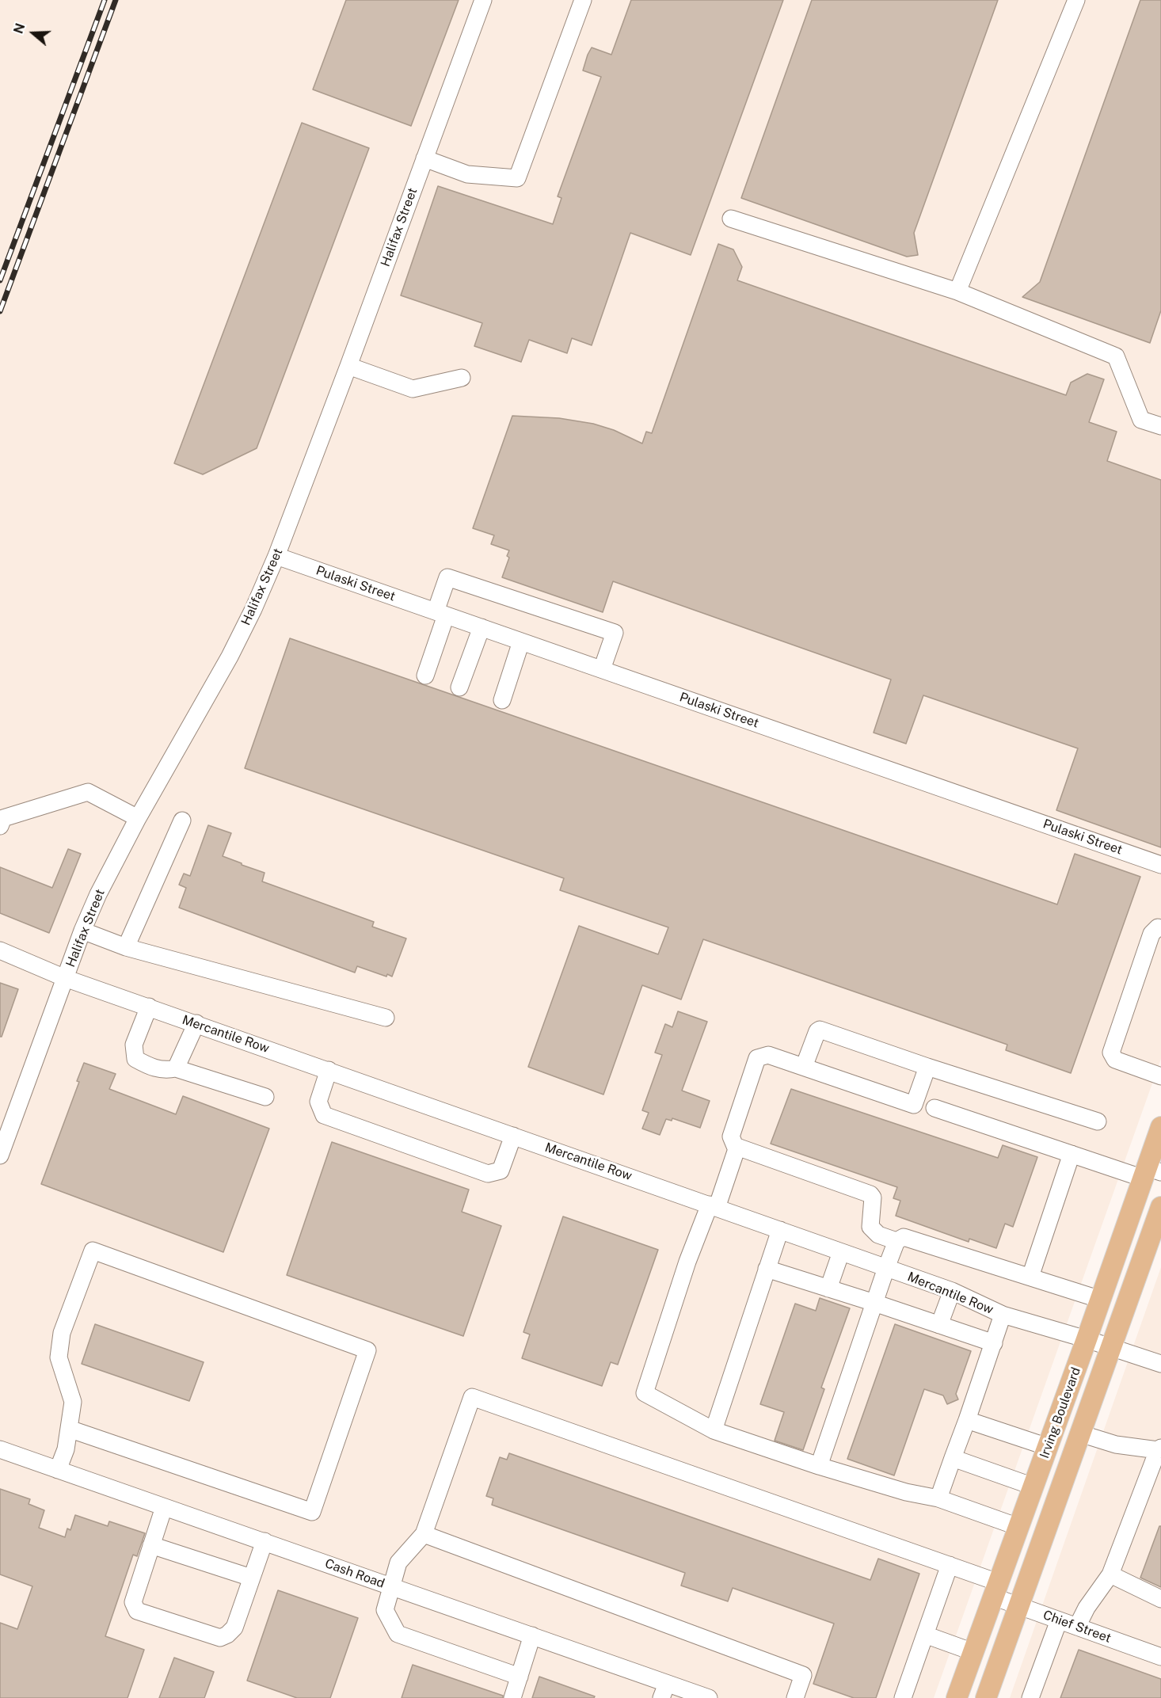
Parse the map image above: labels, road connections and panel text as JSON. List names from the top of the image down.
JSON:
{
  "streets": {
    "main road": ["Irving Boulevard"],
    "street": [
      "Halifax Street",
      "Pulaski Street",
      "Mercantile Row",
      "Cash Road",
      "Chief Street"
    ]
  },
  "crossings": [
    ["Halifax Street", "Pulaski Street"],
    ["Halifax Street", "Mercantile Row"],
    ["Mercantile Row", "Irving Boulevard"],
    ["Irving Boulevard", "Chief Street"]
  ],
  "north": "left"
}
